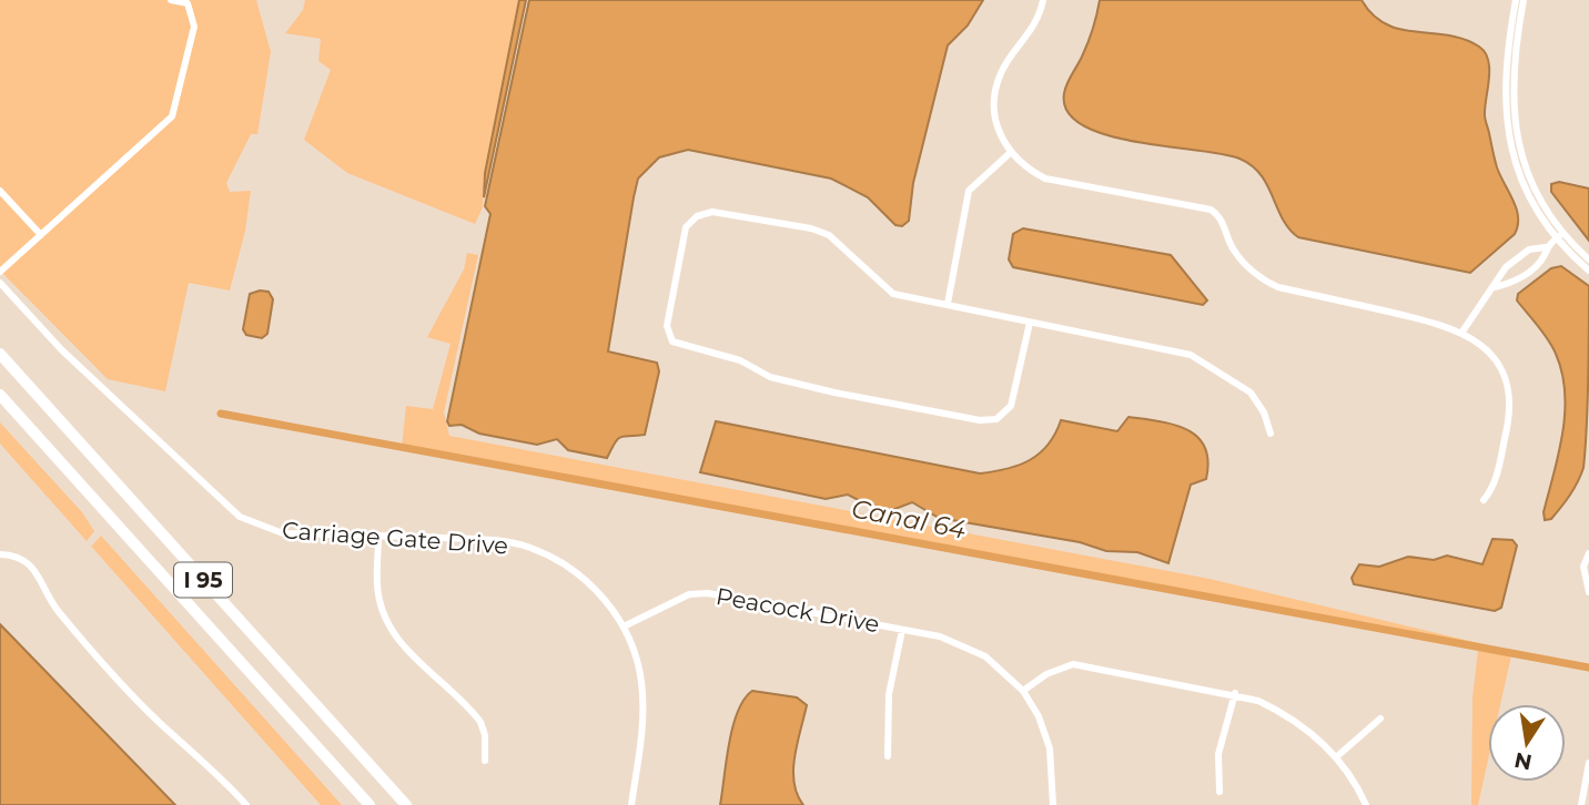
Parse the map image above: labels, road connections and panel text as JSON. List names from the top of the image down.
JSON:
{
  "streets": {
    "highway": ["I 95"],
    "street": ["Carriage Gate Drive", "Peacock Drive"]
  },
  "crossings": [
    ["Carriage Gate Drive", "Peacock Drive"]
  ],
  "water": ["Canal 64"],
  "north": "bottom"
}
